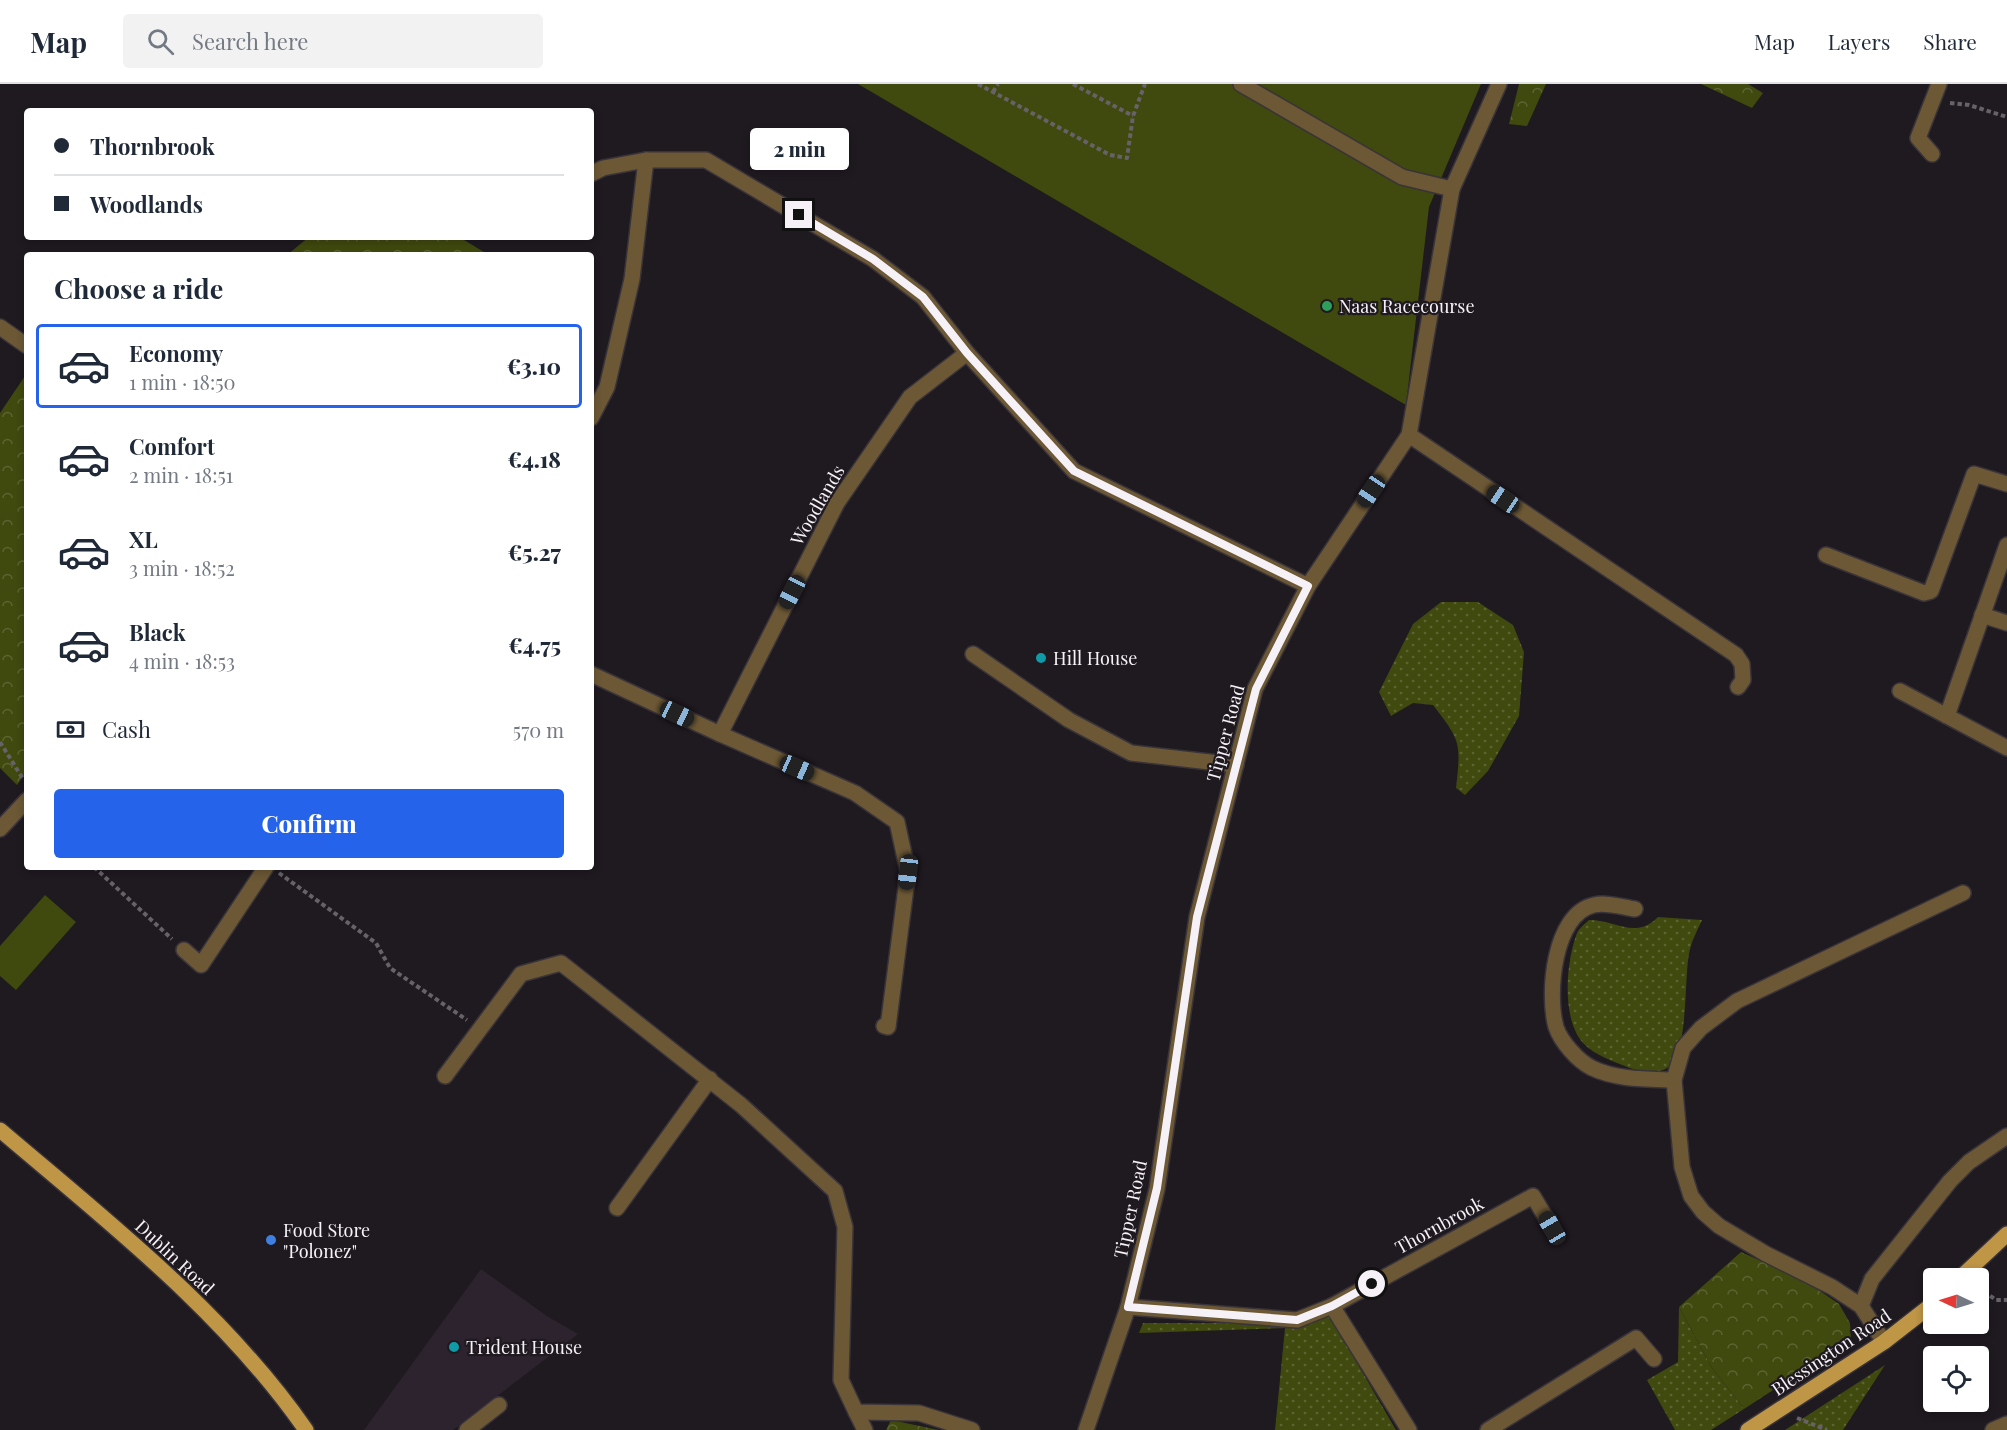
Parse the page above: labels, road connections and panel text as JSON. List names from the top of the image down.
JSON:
{
  "streets": {
    "main road": ["Dublin Road", "Blessington Road"],
    "street": ["Woodlands", "Tipper Road", "Thornbrook"]
  },
  "crossings": [
    ["Tipper Road", "Thornbrook"]
  ],
  "places": [
    "Naas Racecourse",
    "Hill House",
    "Food Store \"Polonez\"",
    "Trident House"
  ],
  "north": "left",
  "page": {
    "header": "Map",
    "search": "Search here",
    "nav": ["Map", "Layers", "Share"],
    "banner": ["Thornbrook", "Woodlands"],
    "bubble": "2 min",
    "heading": "Choose a ride",
    "list": [
      {
        "name": "Economy",
        "note": "1 min · 18:50",
        "value": "€3.10"
      },
      {
        "name": "Comfort",
        "note": "2 min · 18:51",
        "value": "€4.18"
      },
      {
        "name": "XL",
        "note": "3 min · 18:52",
        "value": "€5.27"
      },
      {
        "name": "Black",
        "note": "4 min · 18:53",
        "value": "€4.75"
      }
    ],
    "pay": ["Cash", "570 m"],
    "buttons": "Confirm"
  }
}
